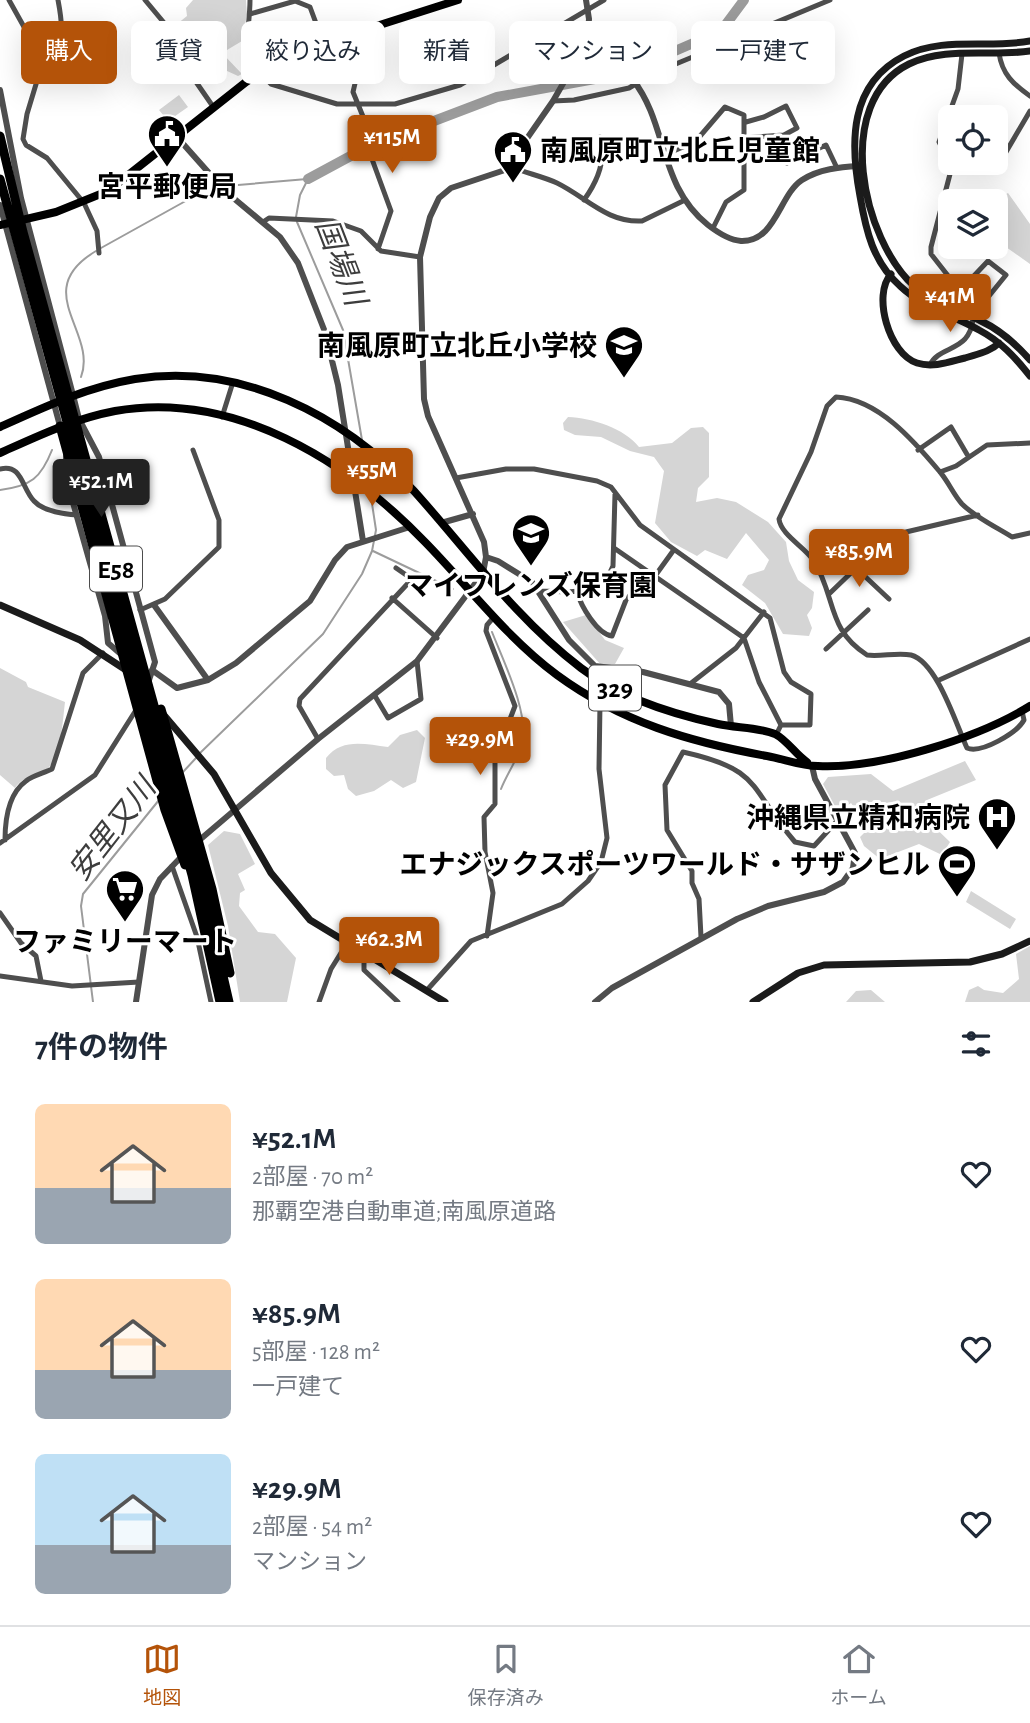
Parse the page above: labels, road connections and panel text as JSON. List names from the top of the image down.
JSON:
{
  "streets": {
    "highway": ["E58", "329"]
  },
  "water": ["国場川", "安里又川"],
  "places": {
    "public building": ["宮平郵便局", "南風原町立北丘児童館"],
    "school or university": ["南風原町立北丘小学校", "マイフレンズ保育園"],
    "hospital": ["沖縄県立精和病院"],
    "sports": ["エナジックスポーツワールド・サザンヒル"],
    "supermarket": ["ファミリーマート"]
  },
  "page": {
    "chip": [
      "購入",
      "賃貸",
      "絞り込み",
      "新着",
      "マンション",
      "一戸建て"
    ],
    "price": [
      "¥115M",
      "¥41M",
      "¥55M",
      "¥52.1M",
      "¥85.9M",
      "¥29.9M",
      "¥62.3M"
    ],
    "heading": "7件の物件",
    "list": [
      {
        "name": "¥52.1M",
        "note": "2部屋 · 70 m² · 那覇空港自動車道;南風原道路"
      },
      {
        "name": "¥85.9M",
        "note": "5部屋 · 128 m² · 一戸建て"
      },
      {
        "name": "¥29.9M",
        "note": "2部屋 · 54 m² · マンション"
      }
    ],
    "tabs": ["地図", "保存済み", "ホーム"]
  }
}
